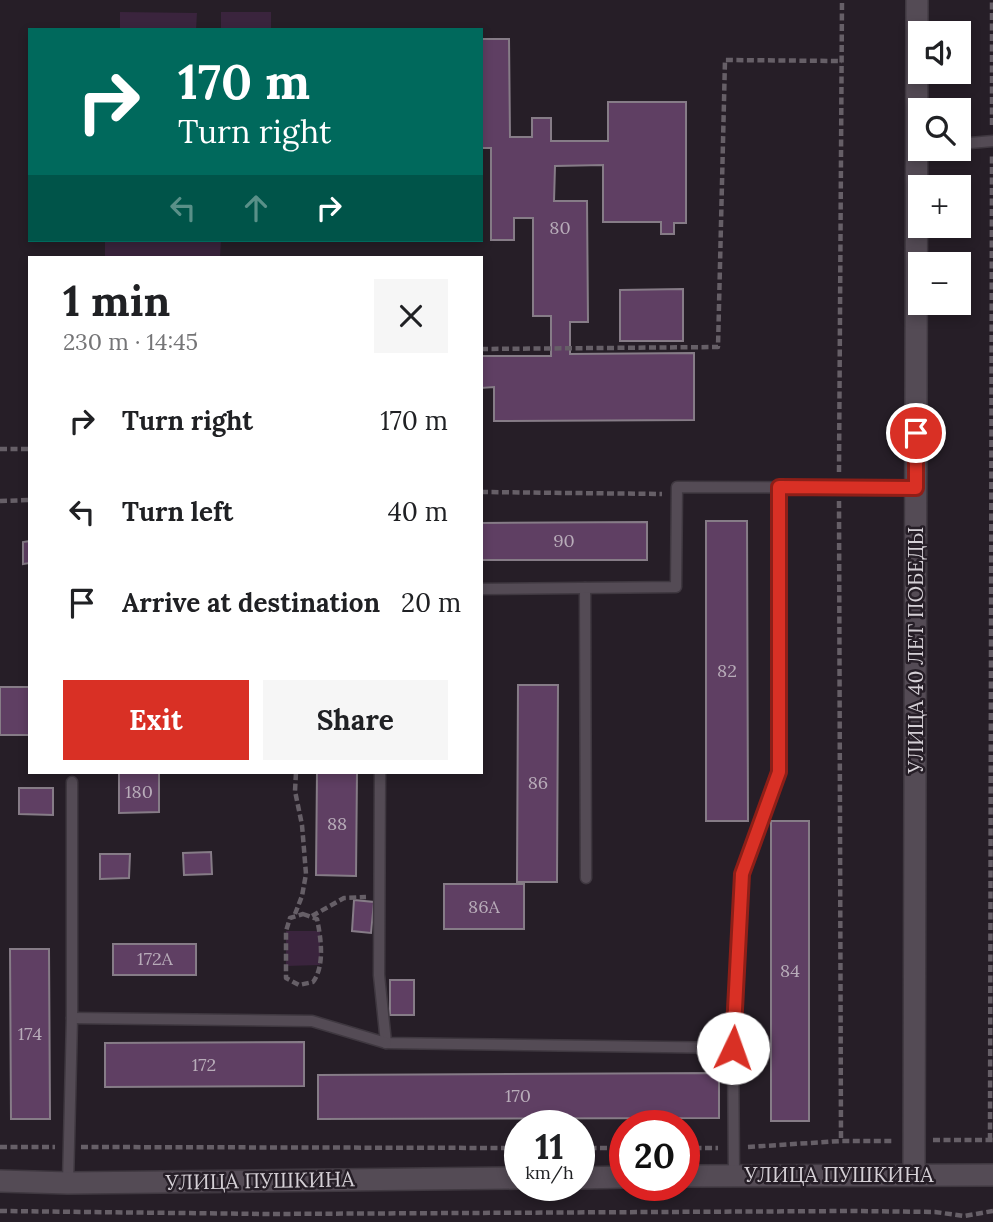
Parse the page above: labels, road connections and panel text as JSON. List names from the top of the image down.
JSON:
{
  "streets": {
    "street": ["УЛИЦА 40 ЛЕТ ПОБЕДЫ", "УЛИЦА ПУШКИНА"]
  },
  "crossings": [
    ["УЛИЦА 40 ЛЕТ ПОБЕДЫ", "УЛИЦА ПУШКИНА"]
  ],
  "house_numbers": [
    "80",
    "90",
    "82",
    "86",
    "180",
    "88",
    "86А",
    "172А",
    "84",
    "174",
    "172",
    "170"
  ],
  "page": {
    "map_buttons": ["+", "−"],
    "turn": ["170 m", "Turn right"],
    "heading": ["1 min", "230 m · 14:45"],
    "list": [
      {
        "name": "Turn right",
        "value": "170 m"
      },
      {
        "name": "Turn left",
        "value": "40 m"
      },
      {
        "name": "Arrive at destination",
        "value": "20 m"
      }
    ],
    "buttons": ["Exit", "Share"],
    "speed": "11 km/h",
    "limit": "20"
  }
}
